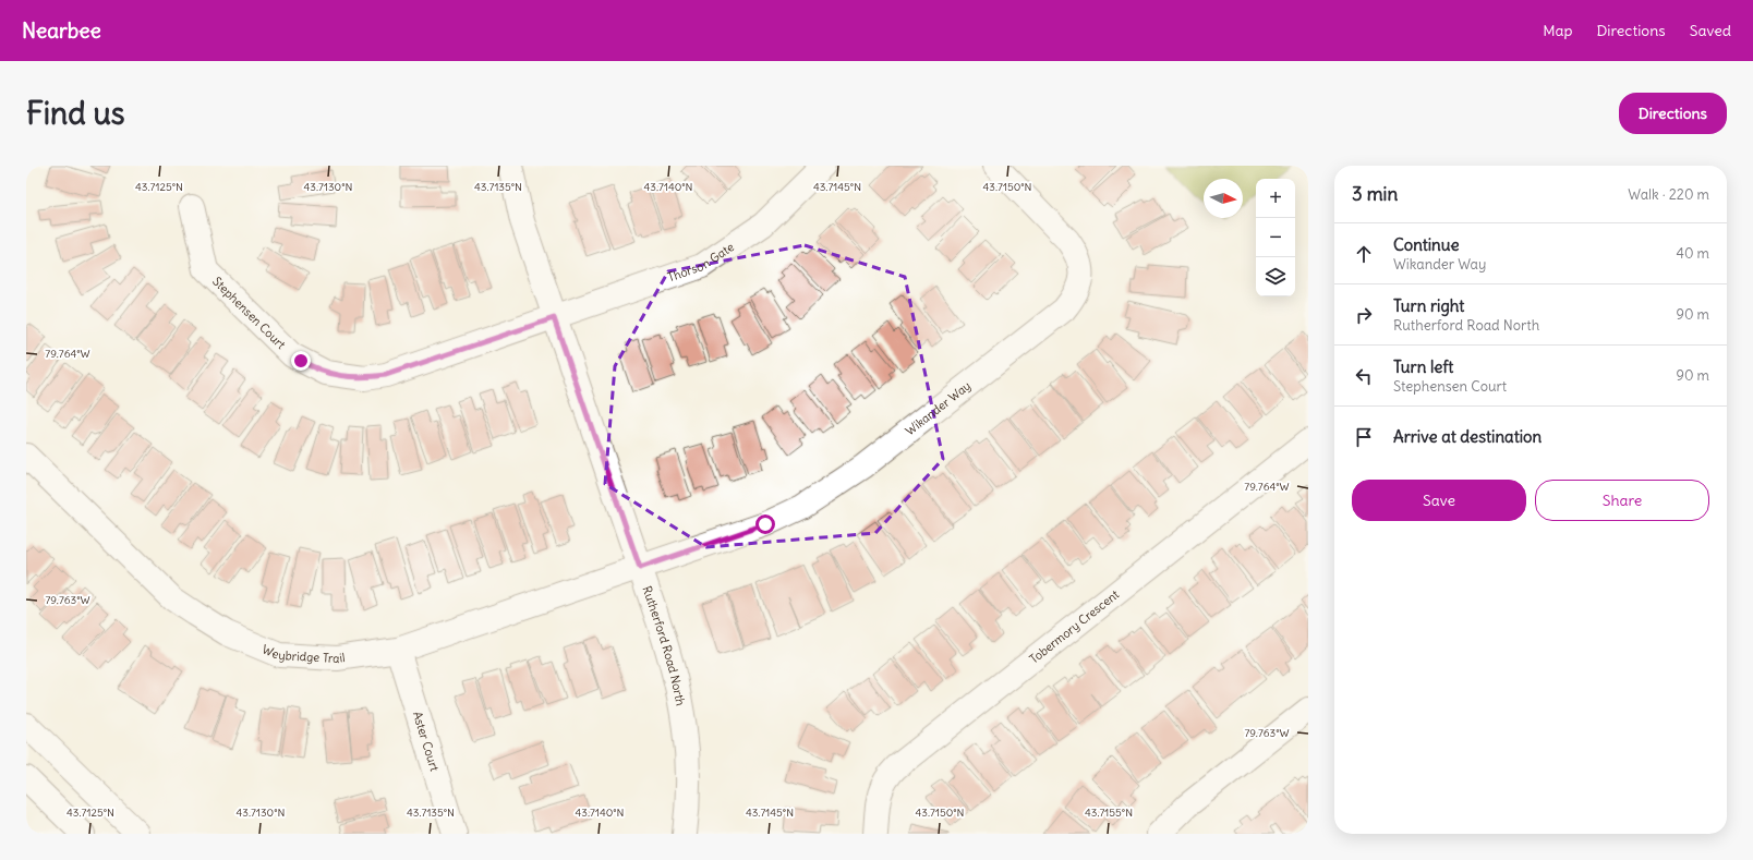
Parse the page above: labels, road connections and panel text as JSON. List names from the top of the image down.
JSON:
{
  "streets": {
    "street": [
      "Thorson Gate",
      "Stephensen Court",
      "Wikander Way",
      "Tobermory Crescent",
      "Rutherford Road North",
      "Weybridge Trail",
      "Aster Court"
    ]
  },
  "crossings": [
    ["Thorson Gate", "Stephensen Court"],
    ["Thorson Gate", "Rutherford Road North"],
    ["Stephensen Court", "Rutherford Road North"],
    ["Wikander Way", "Rutherford Road North"],
    ["Wikander Way", "Weybridge Trail"],
    ["Rutherford Road North", "Weybridge Trail"],
    ["Weybridge Trail", "Aster Court"]
  ],
  "north": "right",
  "page": {
    "header": "Nearbee",
    "nav": ["Map", "Directions", "Saved"],
    "buttons": [
      "Directions",
      ["Save", "Share"]
    ],
    "title": "Find us",
    "heading": ["3 min", "Walk · 220 m"],
    "map_buttons": ["+", "−"],
    "list": [
      ["Continue", "Wikander Way", "40 m"],
      ["Turn right", "Rutherford Road North", "90 m"],
      ["Turn left", "Stephensen Court", "90 m"],
      "Arrive at destination"
    ]
  },
  "coordinates": [
    "43.7125°N",
    "43.7130°N",
    "43.7135°N",
    "43.7140°N",
    "43.7145°N",
    "43.7150°N",
    "79.764°W",
    "79.763°W",
    "43.7155°N"
  ]
}
